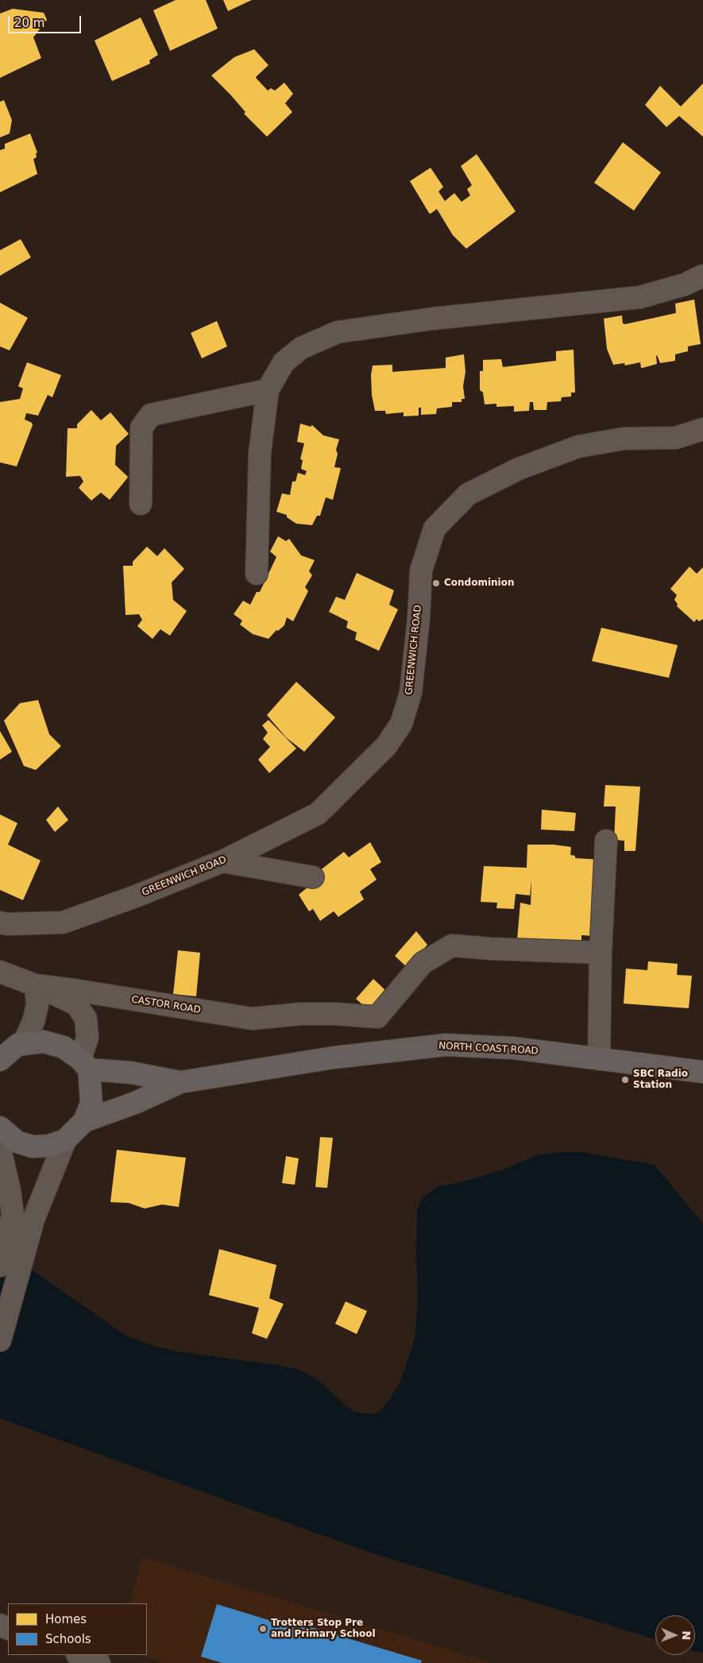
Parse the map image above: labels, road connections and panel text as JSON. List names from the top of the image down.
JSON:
{
  "streets": {
    "main road": ["NORTH COAST ROAD"],
    "street": ["GREENWICH ROAD", "CASTOR ROAD"]
  },
  "places": ["Condominion", "SBC Radio Station", "Trotters Stop Pre and Primary School"],
  "legend": ["Homes", "Schools"],
  "scale_bar": "20 m",
  "north": "right"
}
